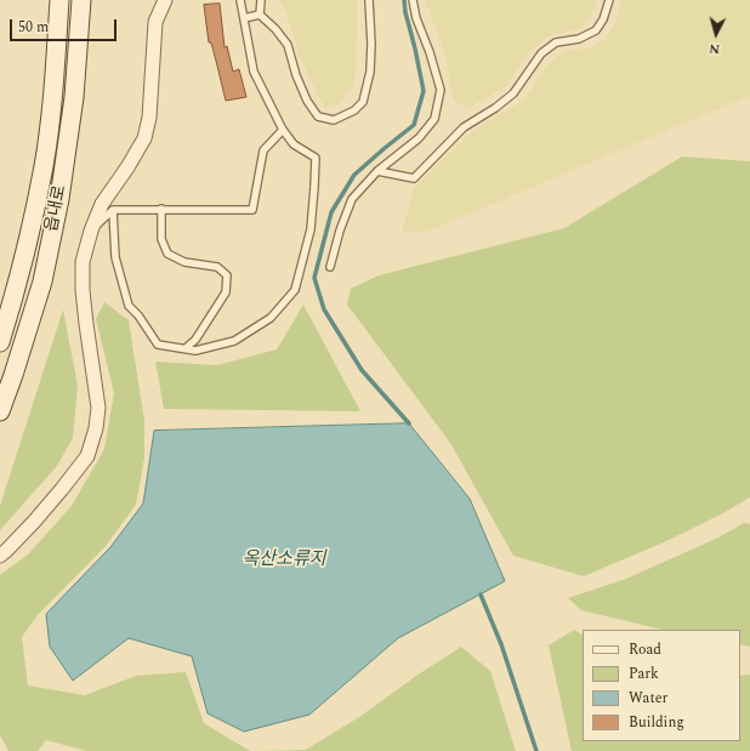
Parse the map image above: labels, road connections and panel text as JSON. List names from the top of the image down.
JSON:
{
  "streets": {
    "street": ["읍내로"]
  },
  "water": ["옥산소류지"],
  "legend": [
    "Road",
    "Park",
    "Water",
    "Building"
  ],
  "scale_bar": "50 m",
  "north": "bottom"
}
